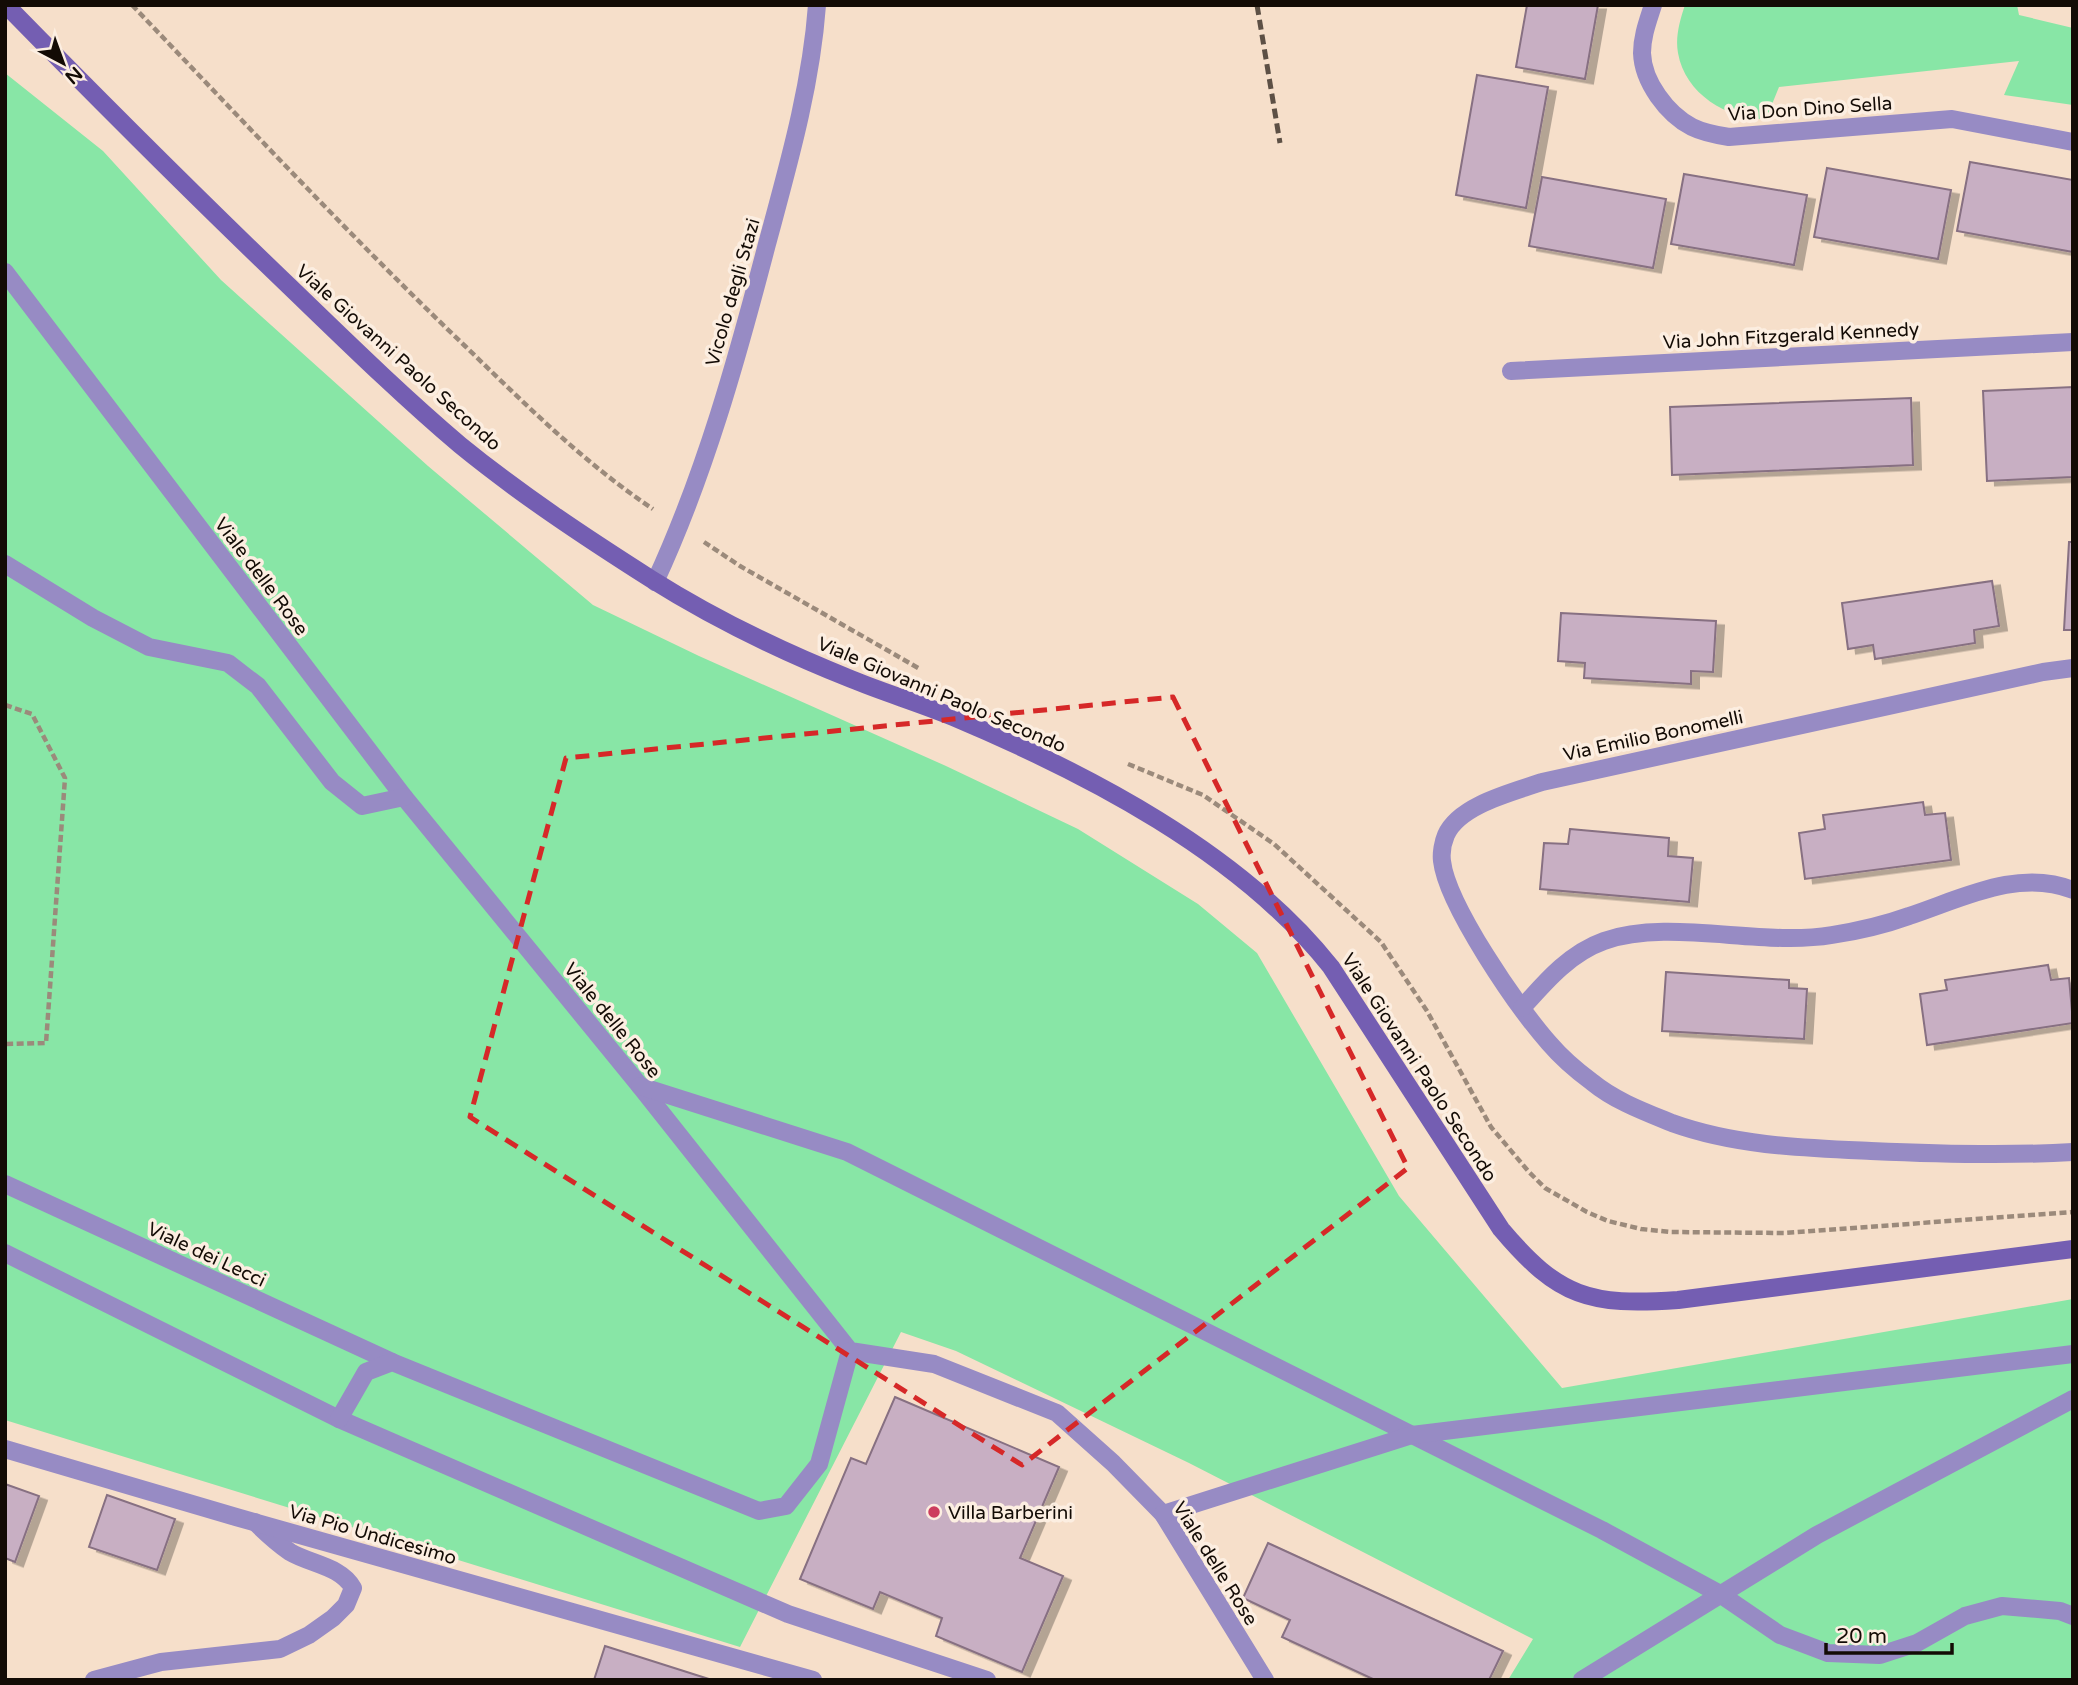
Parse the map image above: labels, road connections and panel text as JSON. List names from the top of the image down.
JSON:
{
  "streets": {
    "main road": ["Viale Giovanni Paolo Secondo"],
    "street": [
      "Via Don Dino Sella",
      "Vicolo degli Stazi",
      "Via John Fitzgerald Kennedy",
      "Viale delle Rose",
      "Via Emilio Bonomelli",
      "Viale dei Lecci",
      "Via Pio Undicesimo"
    ]
  },
  "crossings": [
    ["Vicolo degli Stazi", "Viale Giovanni Paolo Secondo"],
    ["Viale delle Rose", "Viale dei Lecci"]
  ],
  "places": ["Villa Barberini"],
  "scale_bar": "20 m",
  "north": "bottom right"
}
